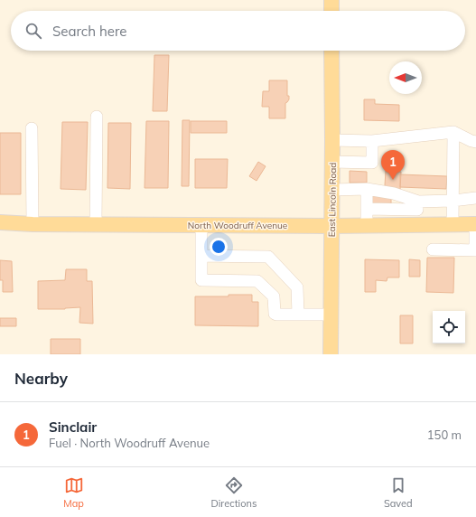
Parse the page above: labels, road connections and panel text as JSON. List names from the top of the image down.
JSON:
{
  "streets": {
    "main road": ["East Lincoln Road", "North Woodruff Avenue"]
  },
  "crossings": [
    ["East Lincoln Road", "North Woodruff Avenue"]
  ],
  "north": "left",
  "page": {
    "search": "Search here",
    "pins": "1",
    "heading": "Nearby",
    "list": [
      {
        "mark": "1",
        "name": "Sinclair",
        "note": "Fuel · North Woodruff Avenue",
        "value": "150 m"
      }
    ],
    "nav": ["Map", "Directions", "Saved"]
  }
}
